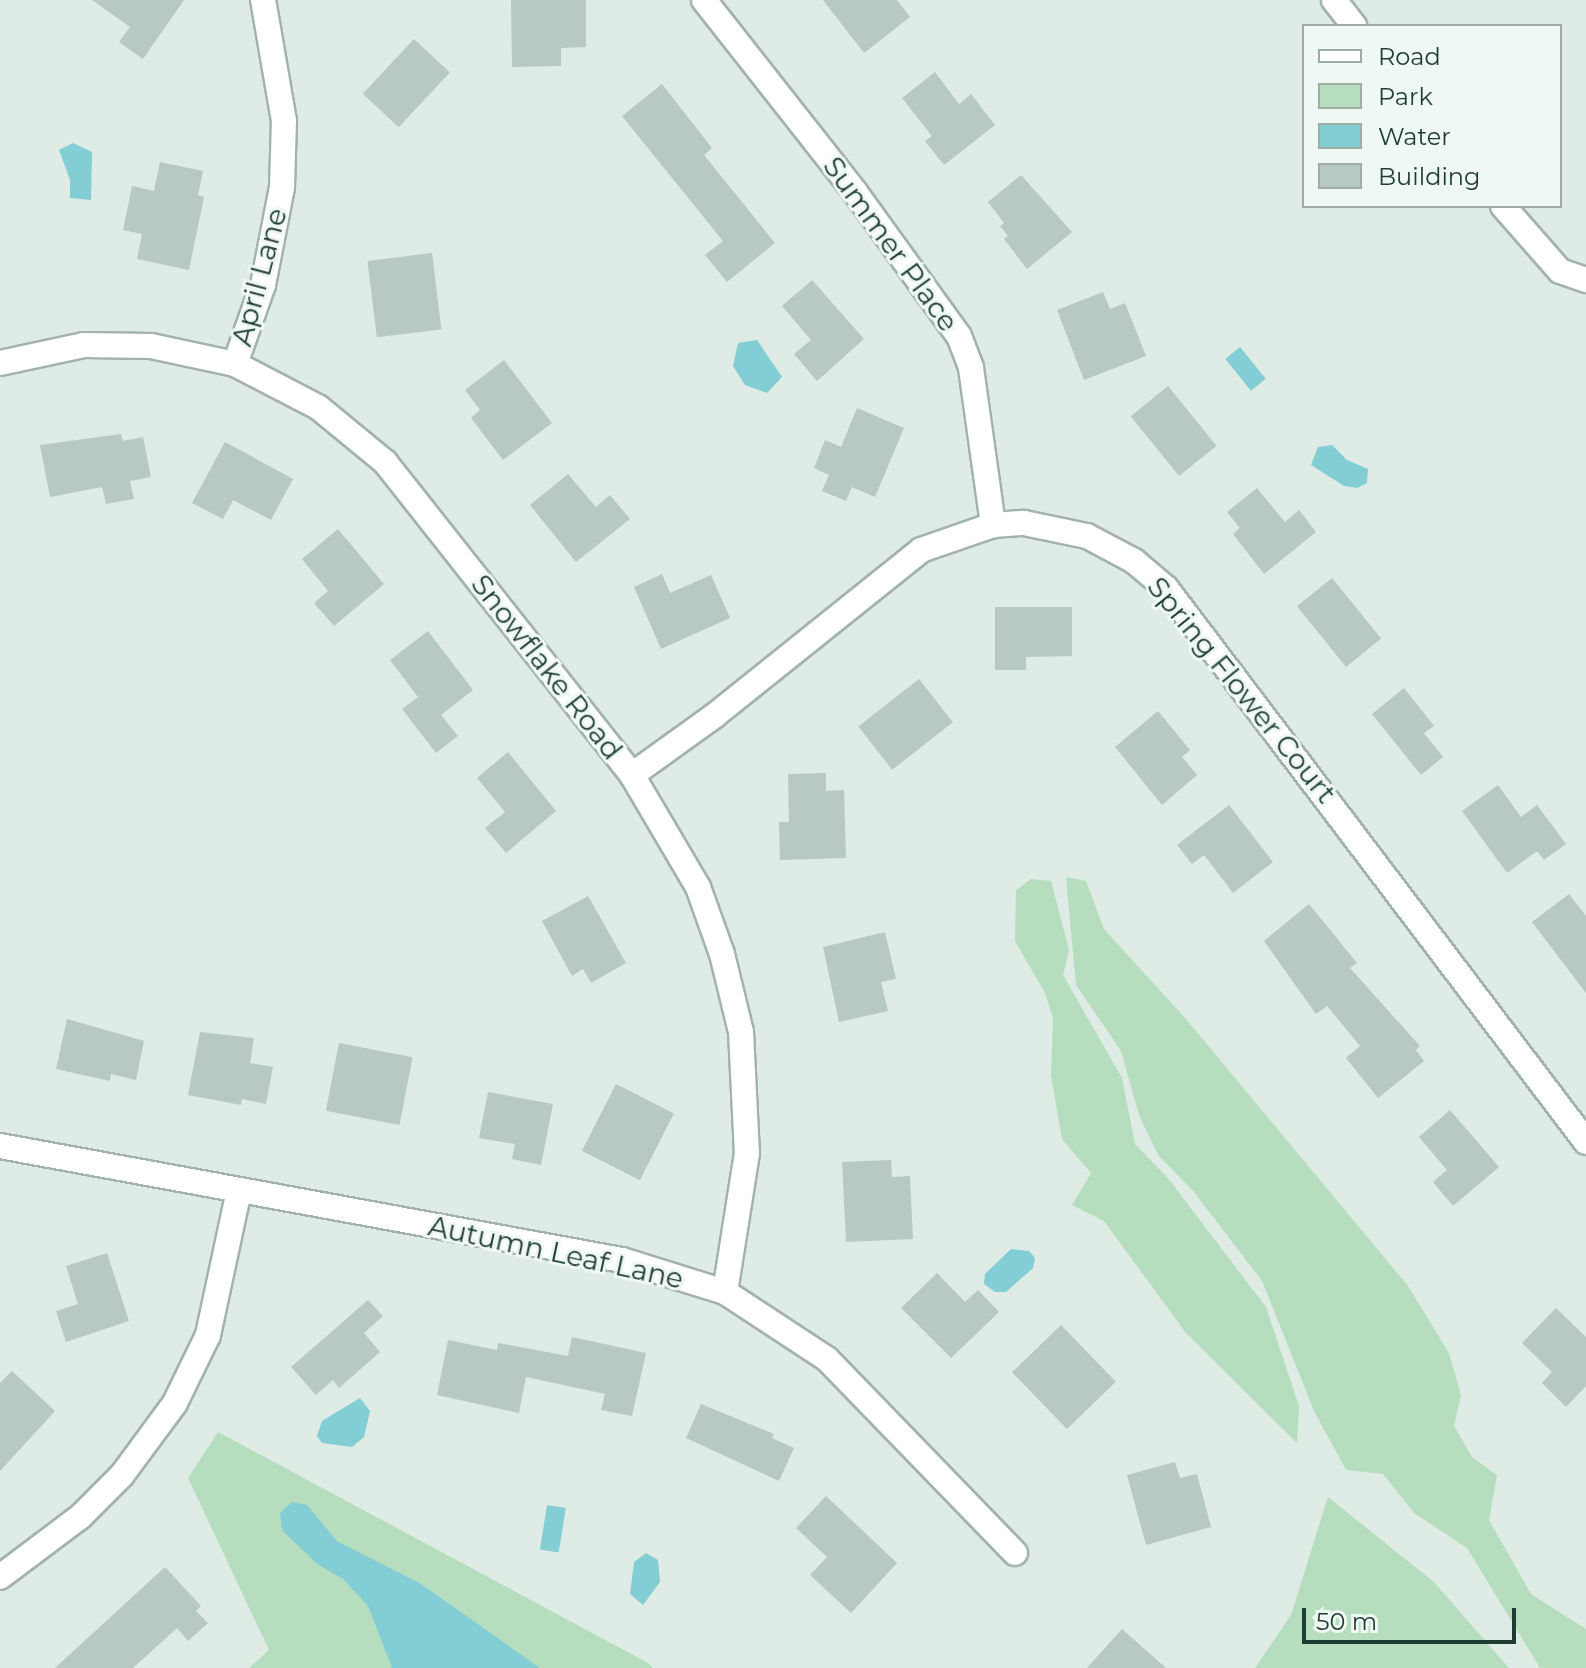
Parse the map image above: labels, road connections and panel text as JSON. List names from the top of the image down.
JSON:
{
  "streets": {
    "street": [
      "Summer Place",
      "April Lane",
      "Snowflake Road",
      "Spring Flower Court",
      "Autumn Leaf Lane"
    ]
  },
  "crossings": [
    ["Summer Place", "Spring Flower Court"],
    ["April Lane", "Snowflake Road"],
    ["Snowflake Road", "Spring Flower Court"],
    ["Snowflake Road", "Autumn Leaf Lane"]
  ],
  "legend": [
    "Road",
    "Park",
    "Water",
    "Building"
  ],
  "scale_bar": "50 m"
}
